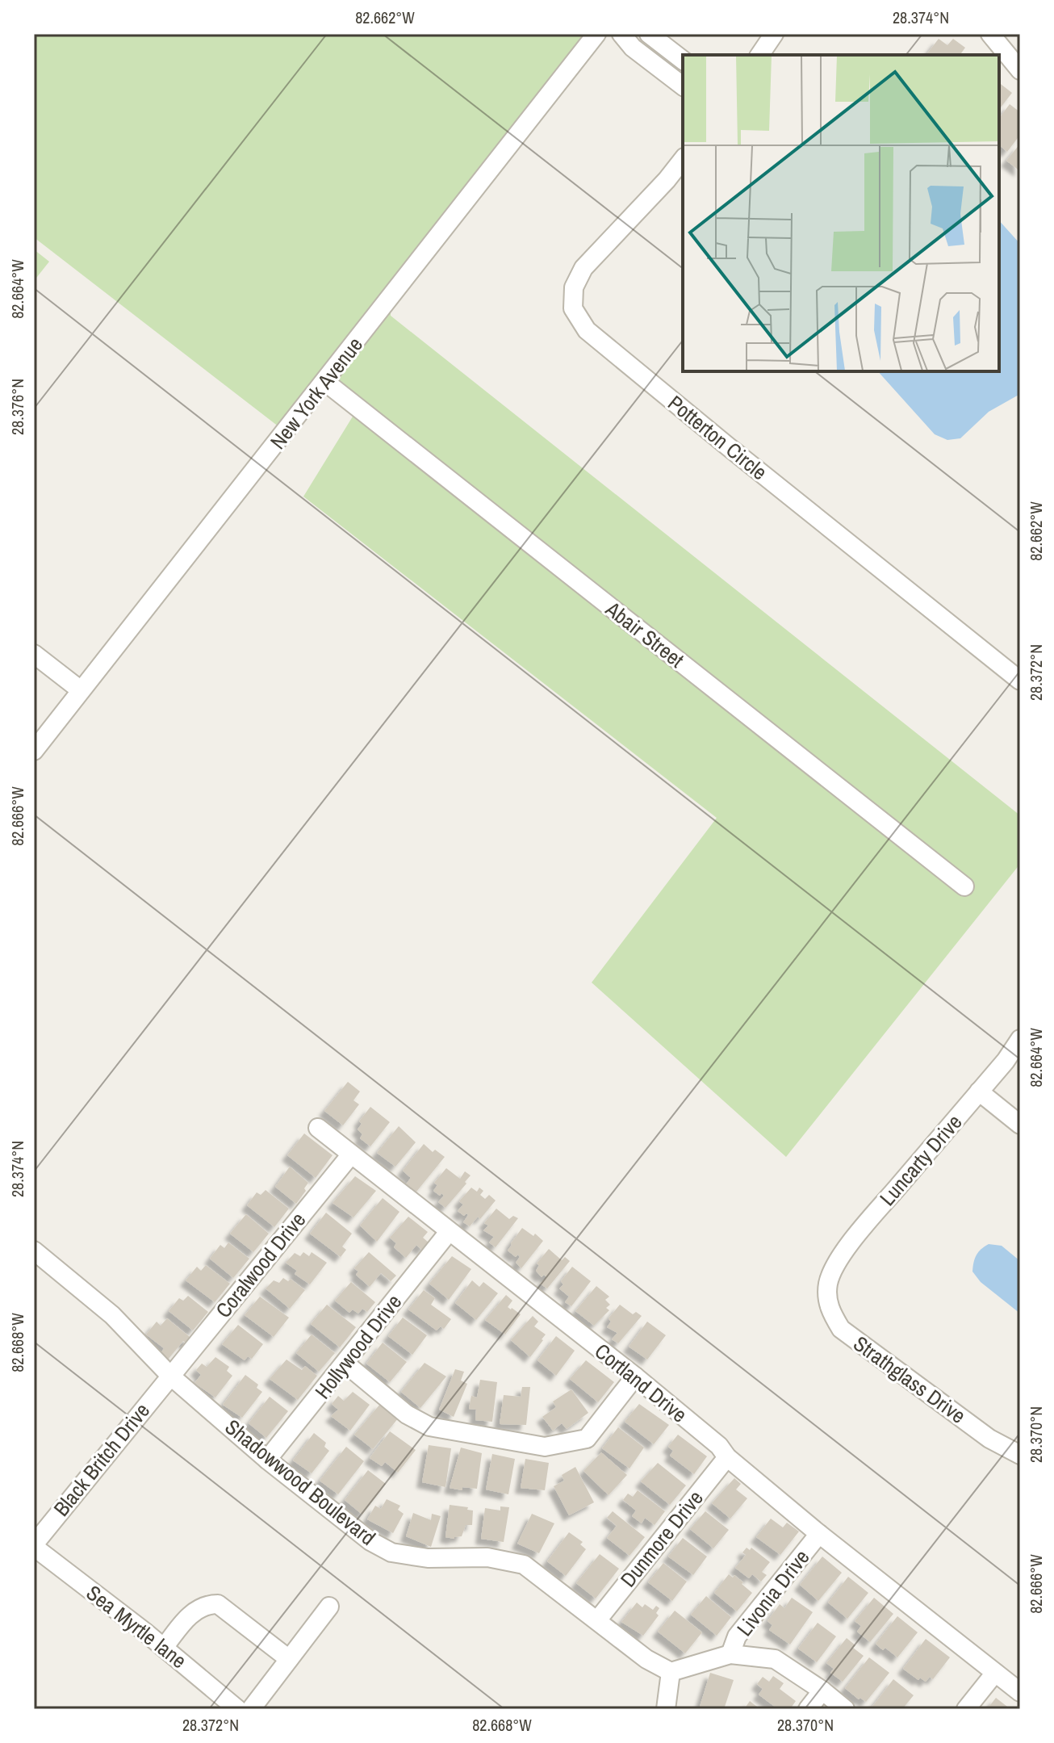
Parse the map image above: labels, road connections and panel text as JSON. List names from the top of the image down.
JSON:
{
  "streets": {
    "street": [
      "New York Avenue",
      "Potterton Circle",
      "Abair Street",
      "Luncarty Drive",
      "Coralwood Drive",
      "Hollywood Drive",
      "Strathglass Drive",
      "Cortland Drive",
      "Black Britch Drive",
      "Shadowwood Boulevard",
      "Dunmore Drive",
      "Livonia Drive",
      "Sea Myrtle lane"
    ]
  },
  "crossings": [
    ["New York Avenue", "Abair Street"],
    ["Luncarty Drive", "Strathglass Drive"],
    ["Coralwood Drive", "Cortland Drive"],
    ["Coralwood Drive", "Black Britch Drive"],
    ["Coralwood Drive", "Shadowwood Boulevard"],
    ["Hollywood Drive", "Cortland Drive"],
    ["Hollywood Drive", "Shadowwood Boulevard"],
    ["Cortland Drive", "Dunmore Drive"],
    ["Cortland Drive", "Livonia Drive"],
    ["Black Britch Drive", "Shadowwood Boulevard"],
    ["Black Britch Drive", "Sea Myrtle lane"],
    ["Shadowwood Boulevard", "Dunmore Drive"]
  ],
  "coordinates": [
    "82.662°W",
    "28.374°N",
    "82.664°W",
    "28.376°N",
    "28.372°N",
    "82.666°W",
    "82.668°W",
    "28.370°N"
  ]
}
